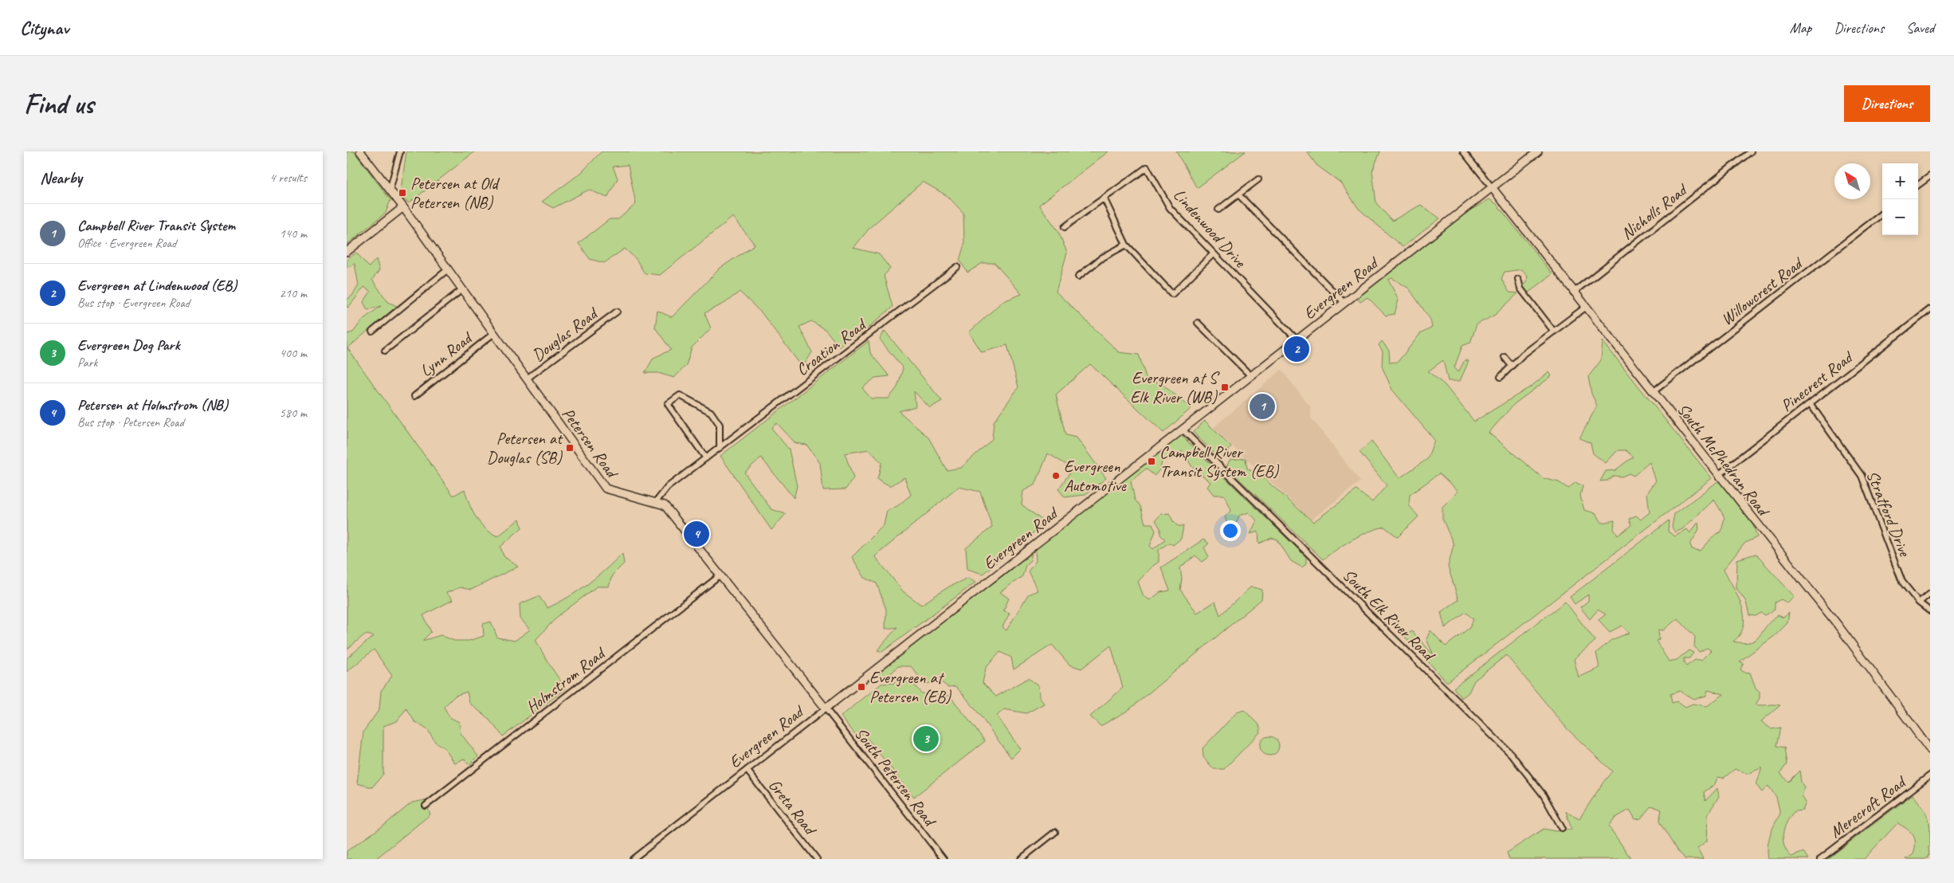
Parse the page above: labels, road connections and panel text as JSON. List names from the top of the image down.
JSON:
{
  "streets": {
    "street": [
      "Nicholls Road",
      "Lindenwood Drive",
      "Evergreen Road",
      "Willowcrest Road",
      "Douglas Road",
      "Croation Road",
      "Lynn Road",
      "Pinecrest Road",
      "Petersen Road",
      "South McPhedran Road",
      "Stratford Drive",
      "South Elk River Road",
      "Holmstrom Road",
      "South Petersen Road",
      "Greta Road",
      "Merecroft Road"
    ]
  },
  "crossings": [
    ["Nicholls Road", "South McPhedran Road"],
    ["Lindenwood Drive", "Evergreen Road"],
    ["Evergreen Road", "Petersen Road"],
    ["Evergreen Road", "South McPhedran Road"],
    ["Evergreen Road", "South Elk River Road"],
    ["Evergreen Road", "South Petersen Road"],
    ["Evergreen Road", "Greta Road"],
    ["Willowcrest Road", "South McPhedran Road"],
    ["Douglas Road", "Petersen Road"],
    ["Croation Road", "Petersen Road"],
    ["Lynn Road", "Petersen Road"],
    ["Pinecrest Road", "South McPhedran Road"],
    ["Pinecrest Road", "Stratford Drive"],
    ["Petersen Road", "Holmstrom Road"],
    ["Petersen Road", "South Petersen Road"]
  ],
  "places": {
    "transit": [
      "Petersen at Old Petersen (NB)",
      "Evergreen at S Elk River (WB)",
      "Petersen at Douglas (SB)",
      "Campbell River Transit System (EB)",
      "Evergreen at Petersen (EB)"
    ],
    "other": ["Evergreen Automotive"]
  },
  "north": "top left",
  "page": {
    "header": "Citynav",
    "nav": ["Map", "Directions", "Saved"],
    "buttons": "Directions",
    "title": "Find us",
    "heading": ["Nearby", "4 results"],
    "map_buttons": ["+", "−"],
    "list": [
      {
        "mark": "1",
        "name": "Campbell River Transit System",
        "note": "Office · Evergreen Road",
        "value": "140 m"
      },
      {
        "mark": "2",
        "name": "Evergreen at Lindenwood (EB)",
        "note": "Bus stop · Evergreen Road",
        "value": "210 m"
      },
      {
        "mark": "3",
        "name": "Evergreen Dog Park",
        "note": "Park",
        "value": "400 m"
      },
      {
        "mark": "4",
        "name": "Petersen at Holmstrom (NB)",
        "note": "Bus stop · Petersen Road",
        "value": "580 m"
      }
    ],
    "pins": [
      "2",
      "1",
      "4",
      "3"
    ]
  }
}
